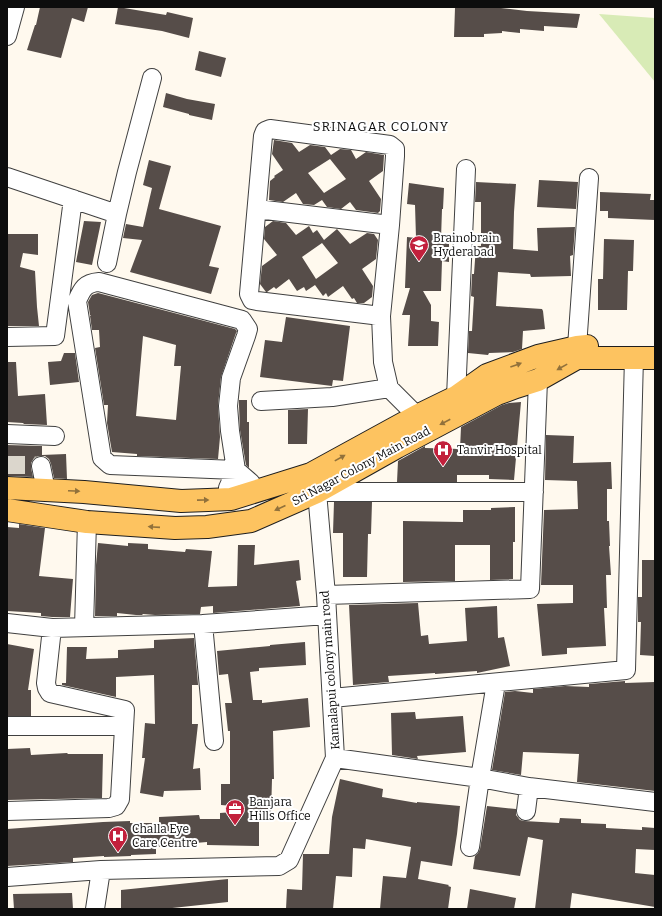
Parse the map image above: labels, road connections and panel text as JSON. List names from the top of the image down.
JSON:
{
  "streets": {
    "main road": ["Sri Nagar Colony Main Road"],
    "street": ["Kamalapui colony main road"]
  },
  "crossings": [
    ["Sri Nagar Colony Main Road", "Kamalapui colony main road"]
  ],
  "districts": ["SRINAGAR COLONY"],
  "places": {
    "school or university": ["Brainobrain Hyderabad"],
    "hospital": ["Tanvir Hospital", "Challa Eye Care Centre"],
    "office": ["Banjara Hills Office"]
  }
}
